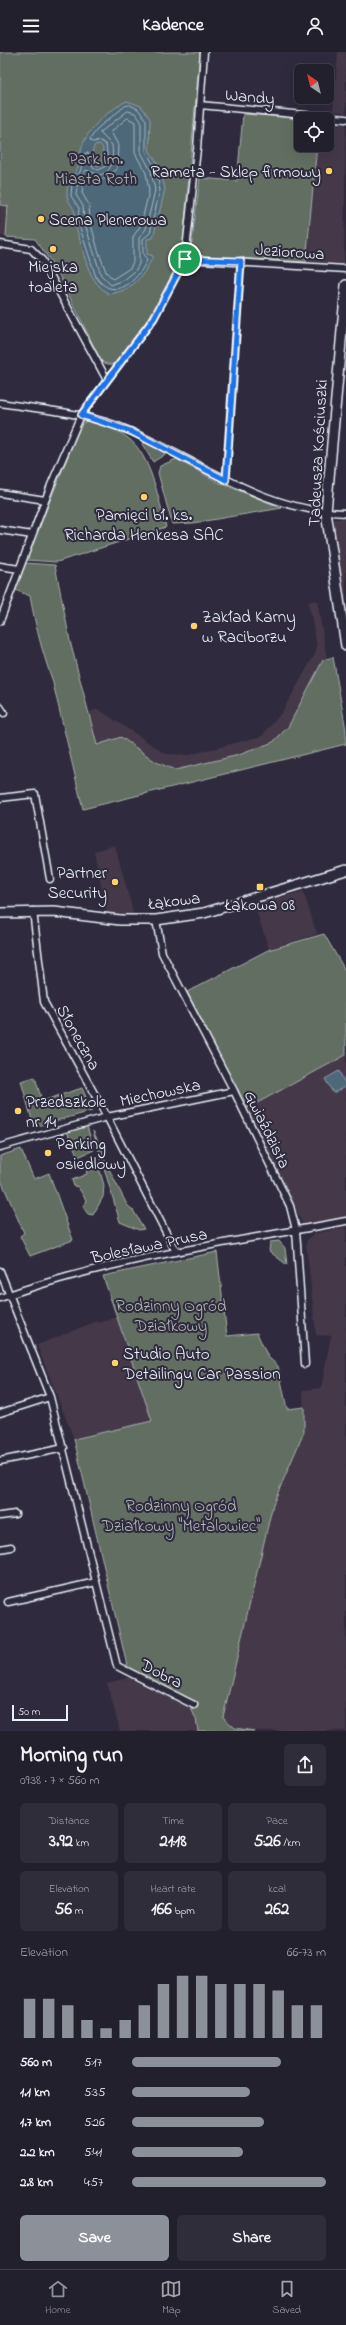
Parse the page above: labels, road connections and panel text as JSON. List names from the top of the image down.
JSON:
{
  "streets": {
    "main road": ["Tadeusza Kościuszki", "Łąkowa"],
    "street": [
      "Wandy",
      "Jeziorowa",
      "Słoneczna",
      "Miechowska",
      "Gwiaździsta",
      "Bolesława Prusa",
      "Dobra"
    ]
  },
  "crossings": [
    ["Łąkowa", "Słoneczna"],
    ["Łąkowa", "Gwiaździsta"],
    ["Słoneczna", "Miechowska"],
    ["Słoneczna", "Bolesława Prusa"],
    ["Miechowska", "Gwiaździsta"],
    ["Gwiaździsta", "Bolesława Prusa"]
  ],
  "parks": ["Park im. Miasta Roth", "Rodzinny Ogród Działkowy", "Rodzinny Ogród Działkowy \"Metalowiec\""],
  "places": {
    "other": [
      "Rameta - Sklep firmowy",
      "Scena Plenerowa",
      "Miejska toaleta",
      "Pamięci bł. ks. Richarda Henkesa SAC",
      "Zakład Karny w Raciborzu",
      "Partner Security",
      "Przedszkole nr 14",
      "Parking osiedlowy",
      "Studio Auto Detailingu Car Passion"
    ],
    "transit": ["Łąkowa 08"]
  },
  "scale_bar": "50 m",
  "north": "top left",
  "page": {
    "header": "Kadence",
    "scale": "50 m",
    "heading": ["Morning run", "09:38 · 7 × 560 m"],
    "stats": [
      ["Distance", "3.92 km"],
      ["Time", "21:18"],
      ["Pace", "5:26 /km"],
      ["Elevation", "56 m"],
      ["Heart rate", "166 bpm"],
      ["kcal", "262"]
    ],
    "chart": ["Elevation", "66–73 m"],
    "list": [
      {
        "name": "560 m",
        "note": "5:17"
      },
      {
        "name": "1.1 km",
        "note": "5:35"
      },
      {
        "name": "1.7 km",
        "note": "5:26"
      },
      {
        "name": "2.2 km",
        "note": "5:41"
      },
      {
        "name": "2.8 km",
        "note": "4:57"
      }
    ],
    "buttons": ["Save", "Share"],
    "tabs": ["Home", "Map", "Saved"]
  }
}
